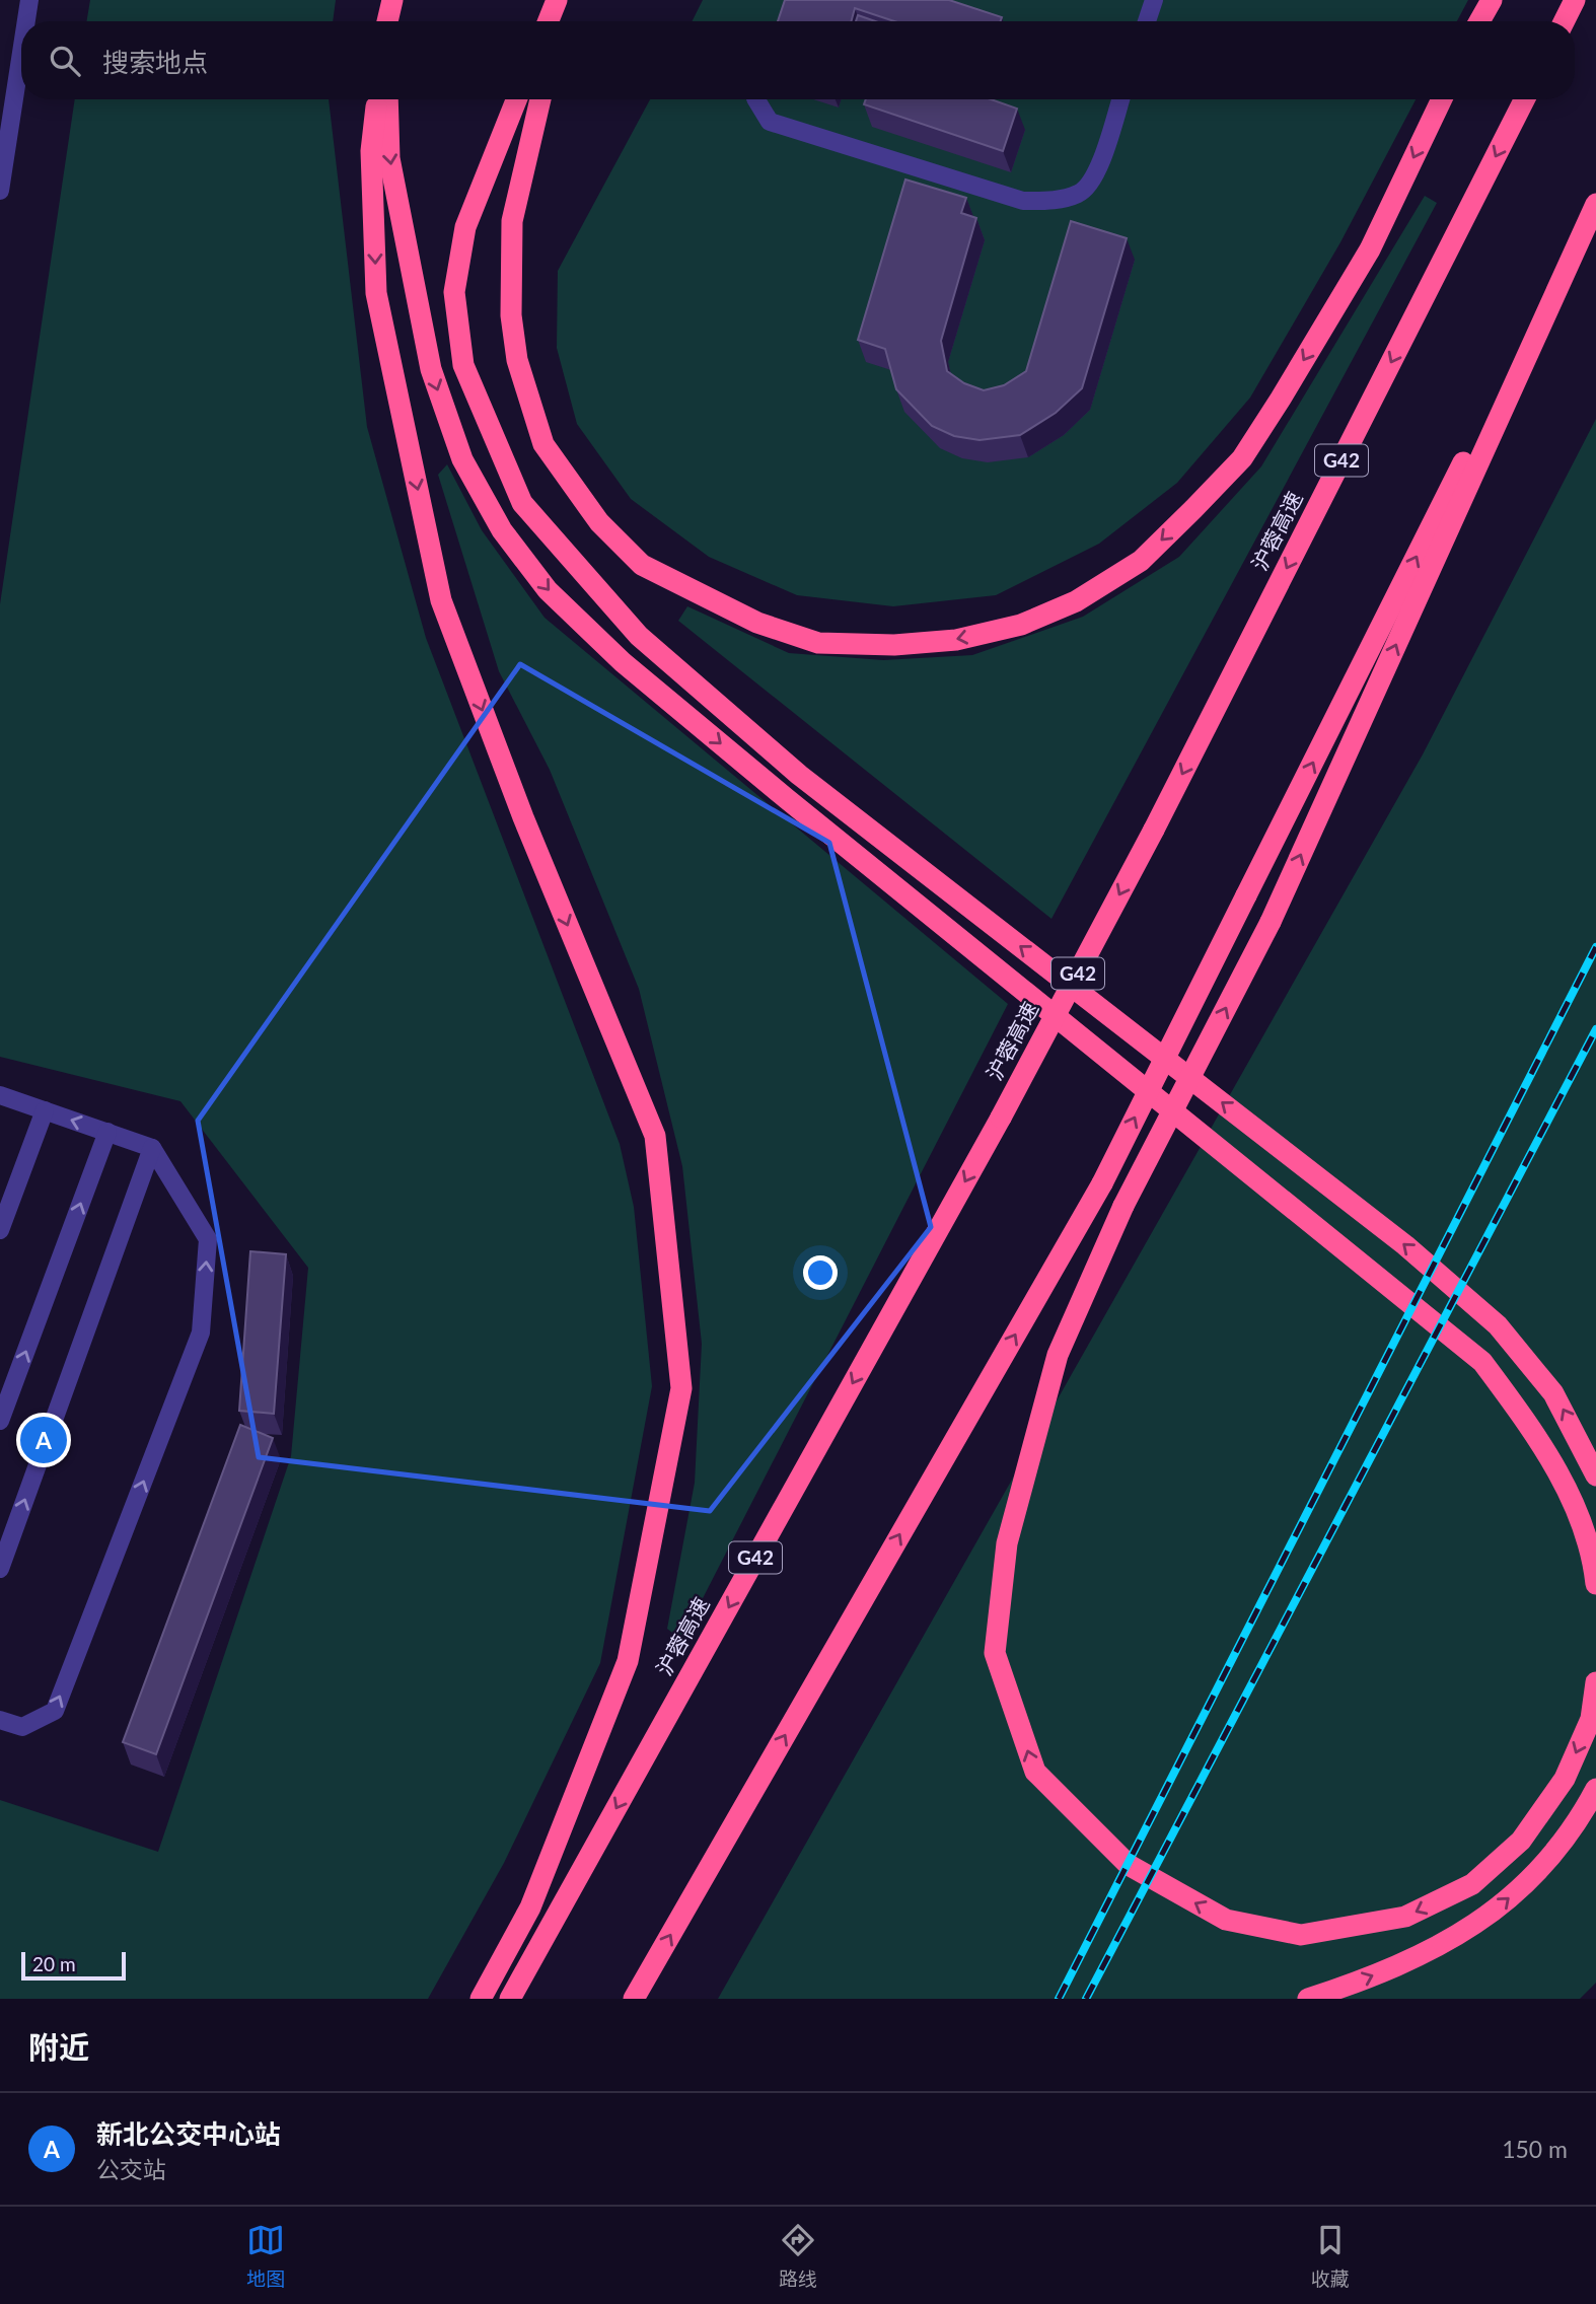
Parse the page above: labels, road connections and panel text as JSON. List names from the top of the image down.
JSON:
{
  "streets": {
    "highway": ["G42", "沪蓉高速"]
  },
  "scale_bar": "20 m",
  "page": {
    "search": "搜索地点",
    "pins": "A",
    "scale": "20 m",
    "heading": "附近",
    "list": [
      {
        "mark": "A",
        "name": "新北公交中心站",
        "note": "公交站",
        "value": "150 m"
      }
    ],
    "nav": ["地图", "路线", "收藏"]
  }
}
